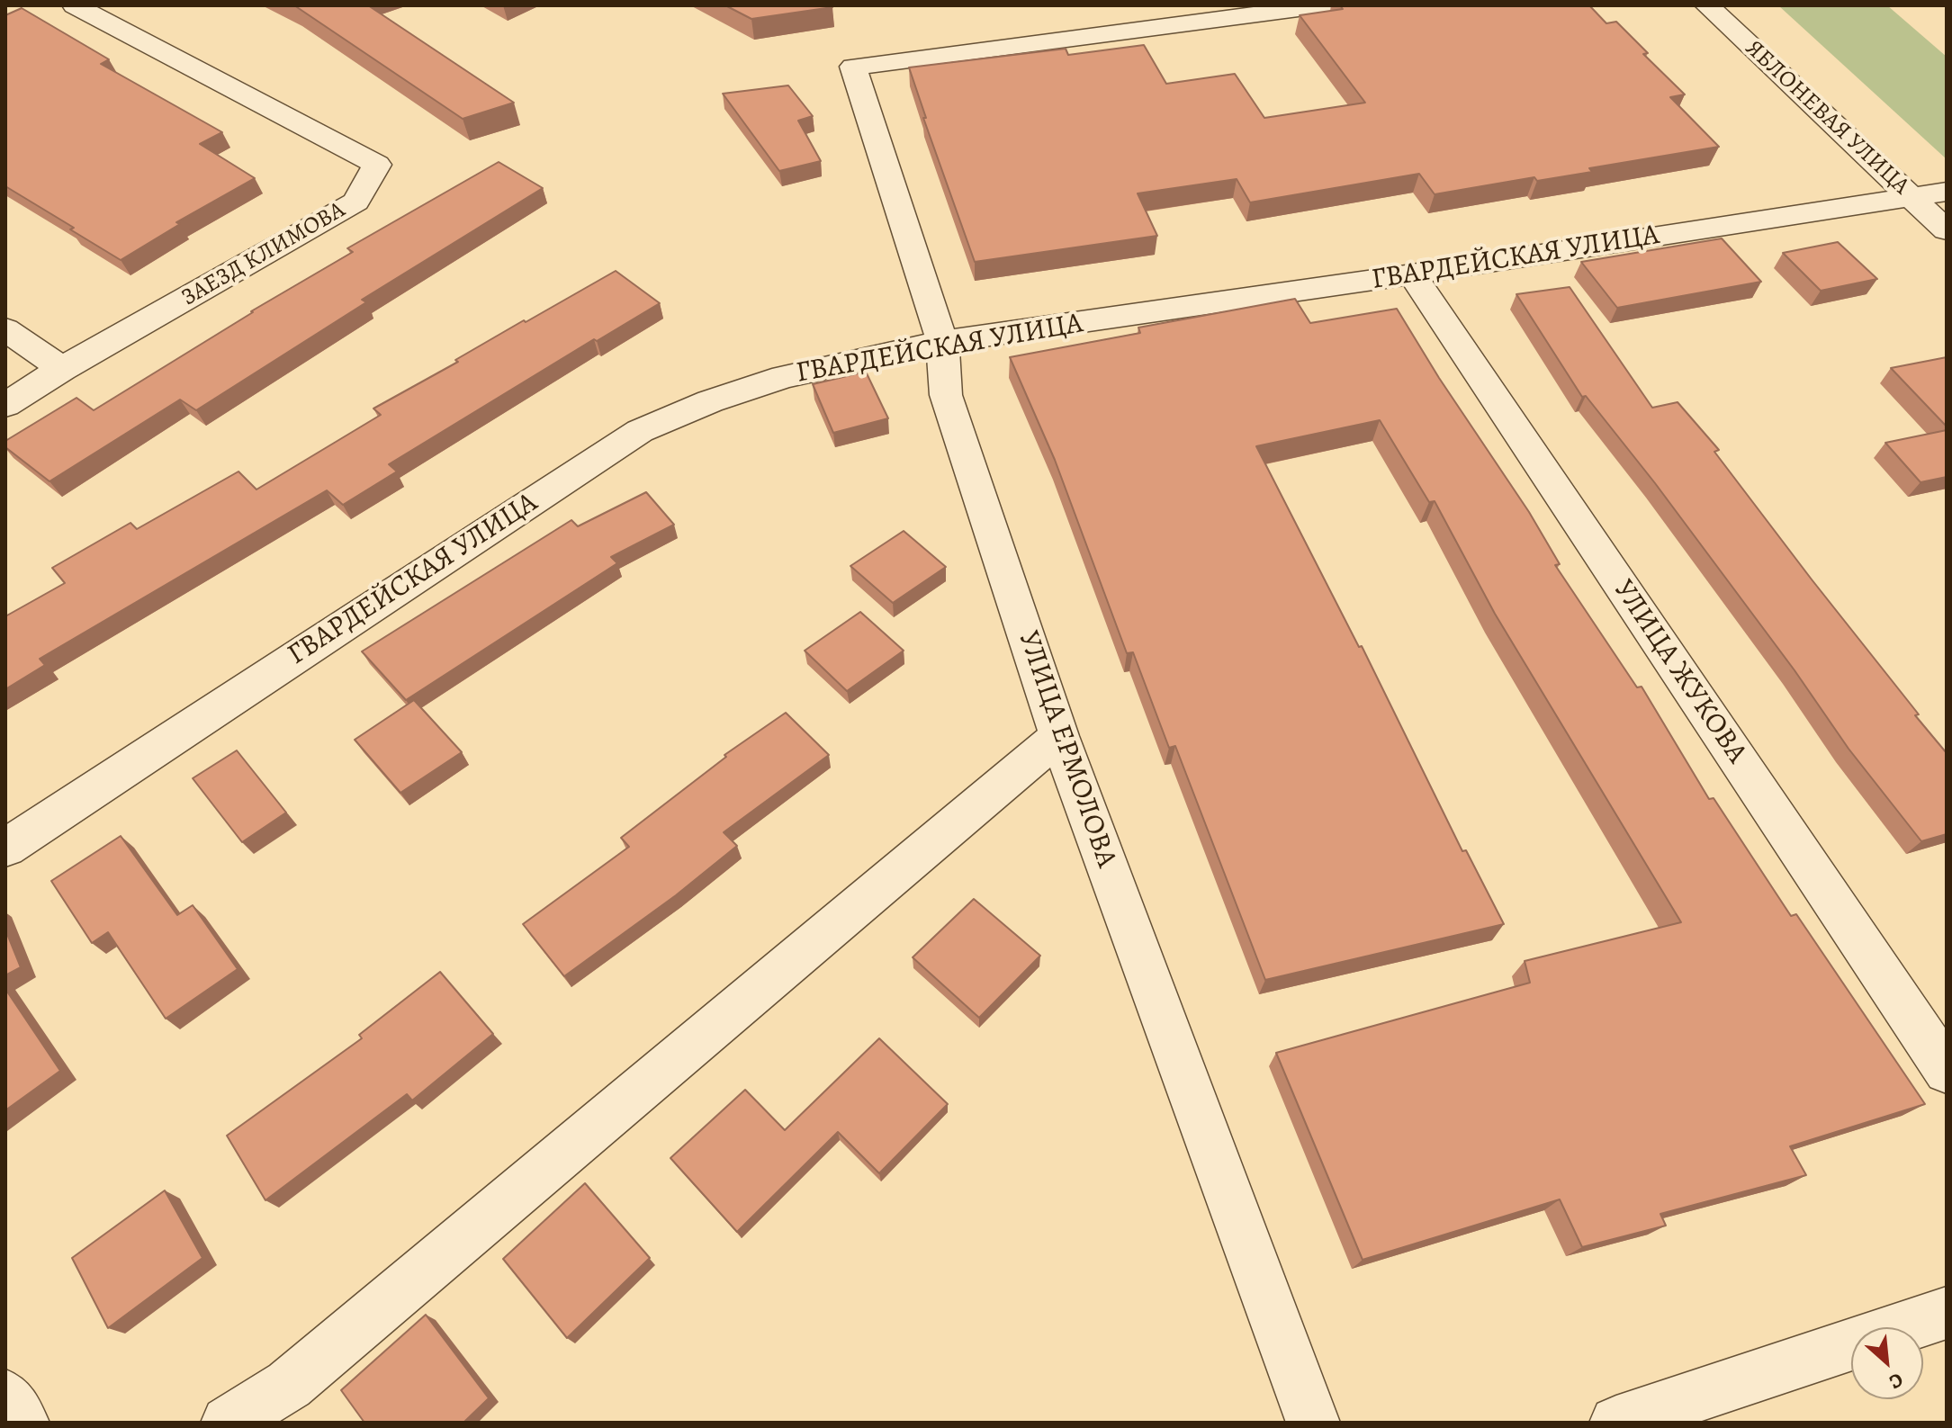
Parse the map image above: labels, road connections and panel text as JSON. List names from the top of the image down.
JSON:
{
  "streets": {
    "street": [
      "ЯБЛОНЕВАЯ УЛИЦА",
      "ЗАЕЗД КЛИМОВА",
      "ГВАРДЕЙСКАЯ УЛИЦА",
      "УЛИЦА ЖУКОВА",
      "УЛИЦА ЕРМОЛОВА"
    ]
  },
  "crossings": [
    ["ЯБЛОНЕВАЯ УЛИЦА", "ГВАРДЕЙСКАЯ УЛИЦА"],
    ["ГВАРДЕЙСКАЯ УЛИЦА", "УЛИЦА ЖУКОВА"],
    ["ГВАРДЕЙСКАЯ УЛИЦА", "УЛИЦА ЕРМОЛОВА"]
  ],
  "north": "bottom right"
}
